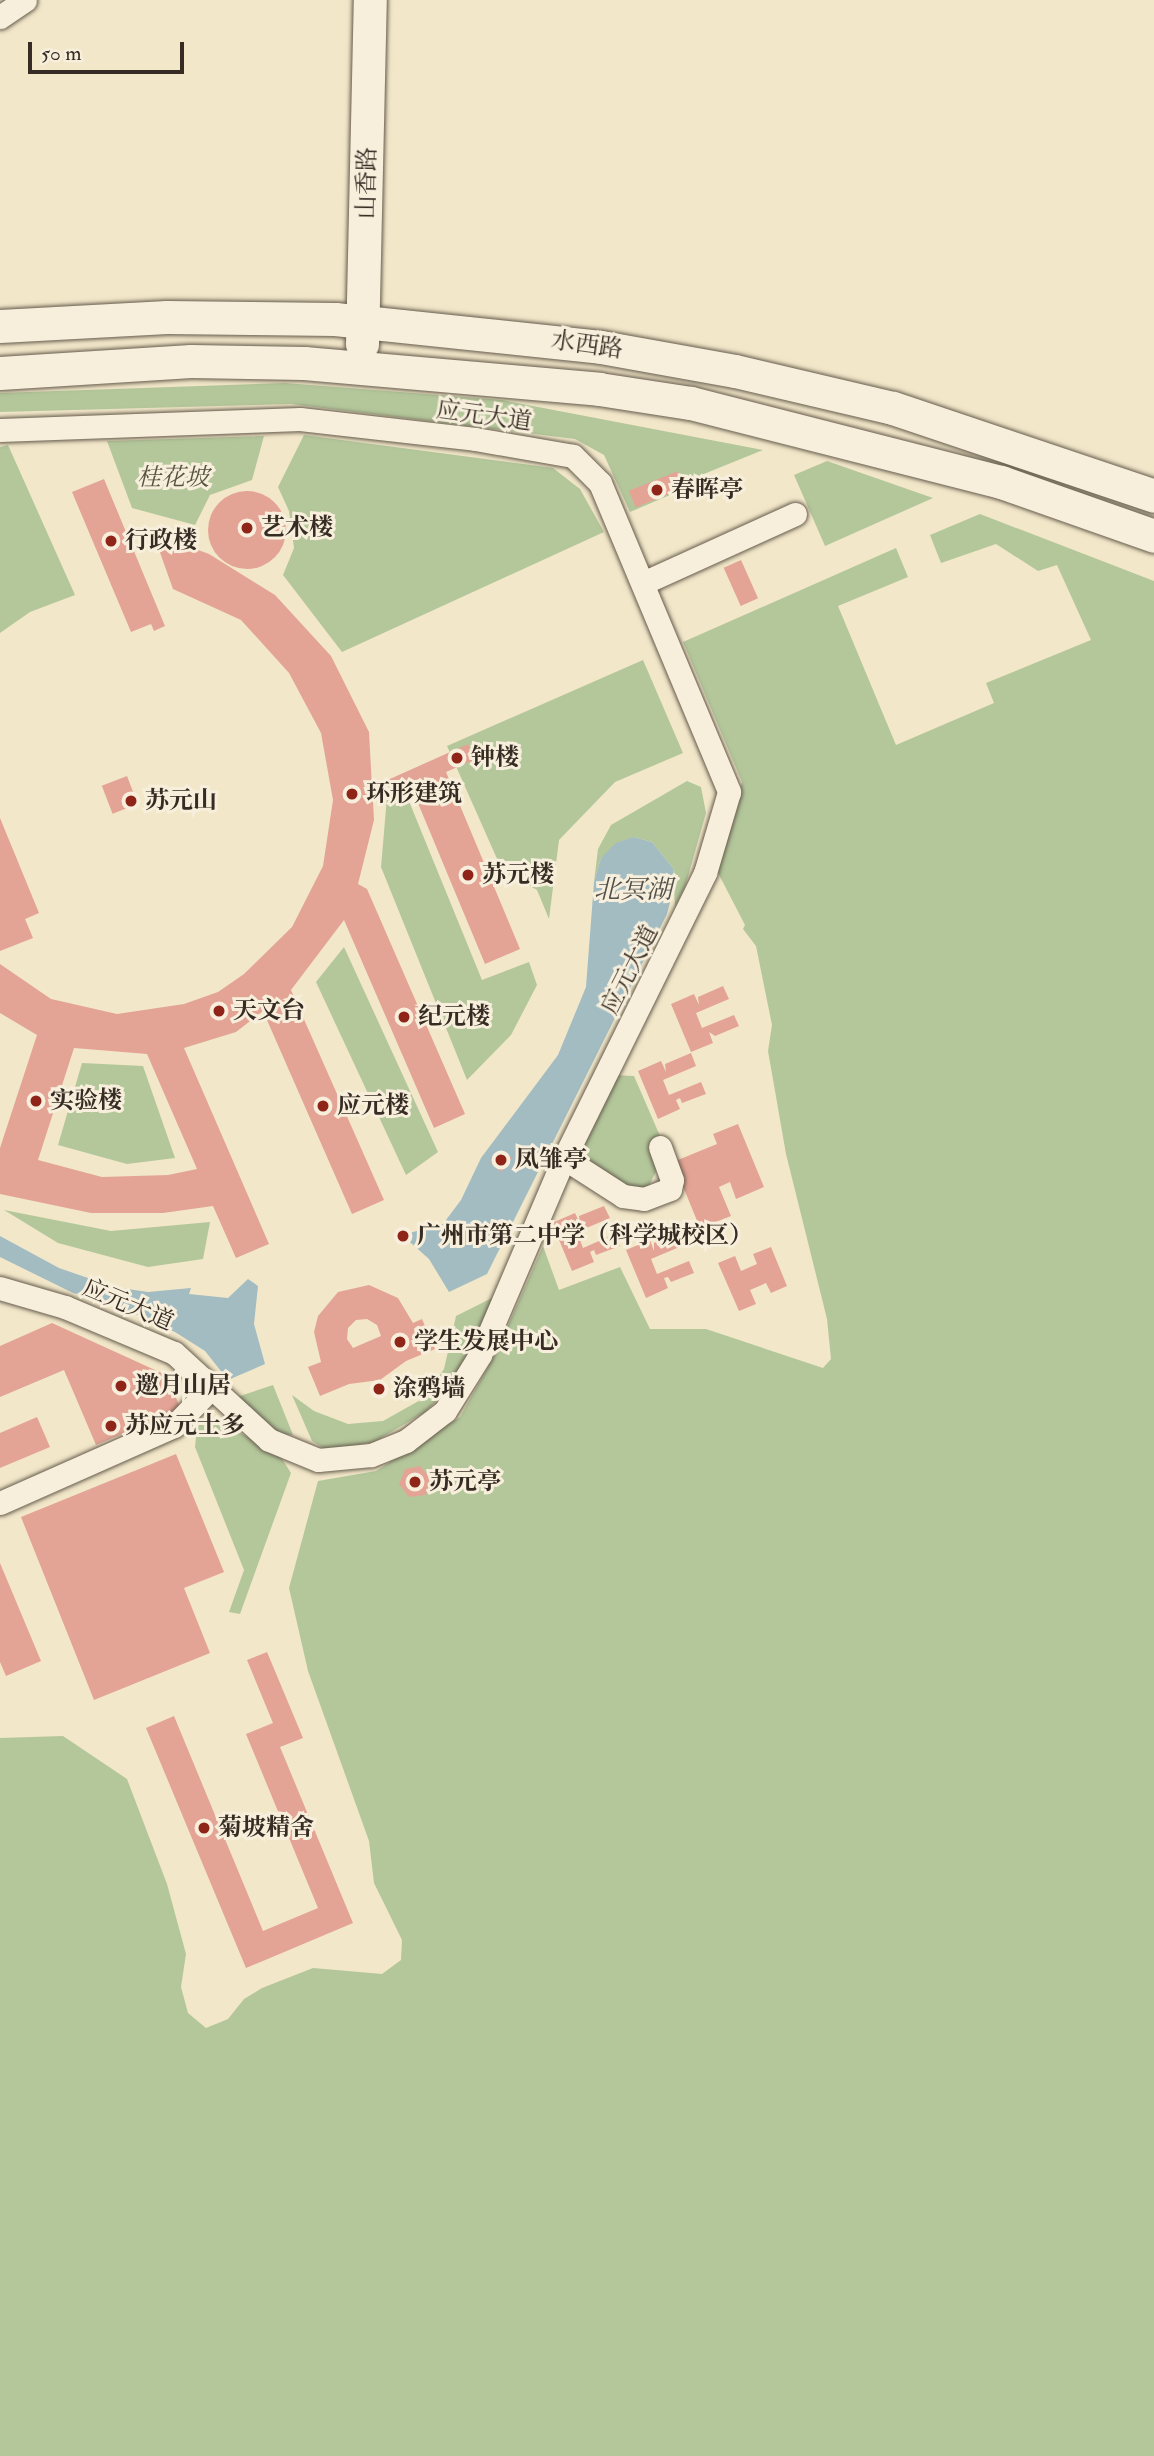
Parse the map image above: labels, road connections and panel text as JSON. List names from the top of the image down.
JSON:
{
  "streets": {
    "main road": ["山香路", "水西路"],
    "street": ["应元大道"]
  },
  "crossings": [
    ["山香路", "水西路"]
  ],
  "water": ["北冥湖"],
  "parks": ["桂花坡"],
  "places": [
    "春晖亭",
    "艺术楼",
    "行政楼",
    "钟楼",
    "环形建筑",
    "苏元山",
    "苏元楼",
    "天文台",
    "纪元楼",
    "实验楼",
    "应元楼",
    "凤雏亭",
    "广州市第二中学（科学城校区）",
    "学生发展中心",
    "邀月山居",
    "涂鸦墙",
    "苏应元士多",
    "苏元亭",
    "菊坡精舍"
  ],
  "scale_bar": "50 m"
}
